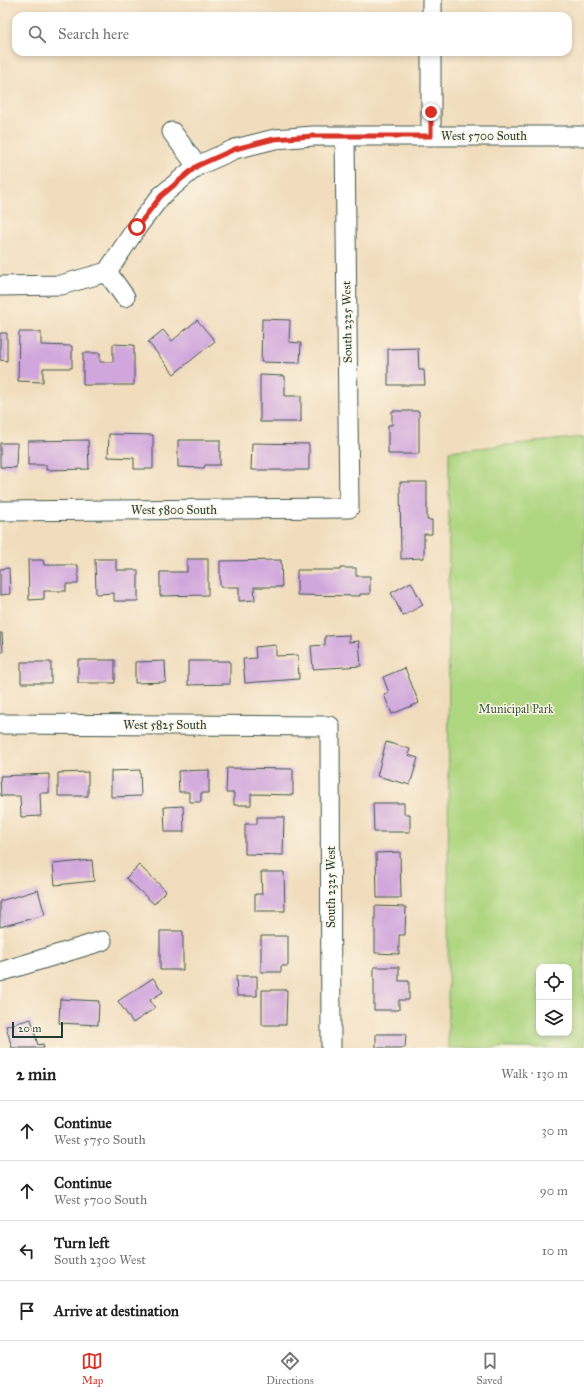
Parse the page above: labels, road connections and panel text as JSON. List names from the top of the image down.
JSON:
{
  "streets": {
    "street": [
      "West 5700 South",
      "South 2325 West",
      "West 5800 South",
      "West 5825 South"
    ]
  },
  "crossings": [
    ["West 5700 South", "South 2325 West"],
    ["South 2325 West", "West 5800 South"],
    ["South 2325 West", "West 5825 South"]
  ],
  "parks": ["Municipal Park"],
  "scale_bar": "20 m",
  "page": {
    "search": "Search here",
    "scale": "20 m",
    "heading": ["2 min", "Walk · 130 m"],
    "list": [
      ["Continue", "West 5750 South", "30 m"],
      ["Continue", "West 5700 South", "90 m"],
      ["Turn left", "South 2300 West", "10 m"],
      "Arrive at destination"
    ],
    "nav": ["Map", "Directions", "Saved"]
  }
}
